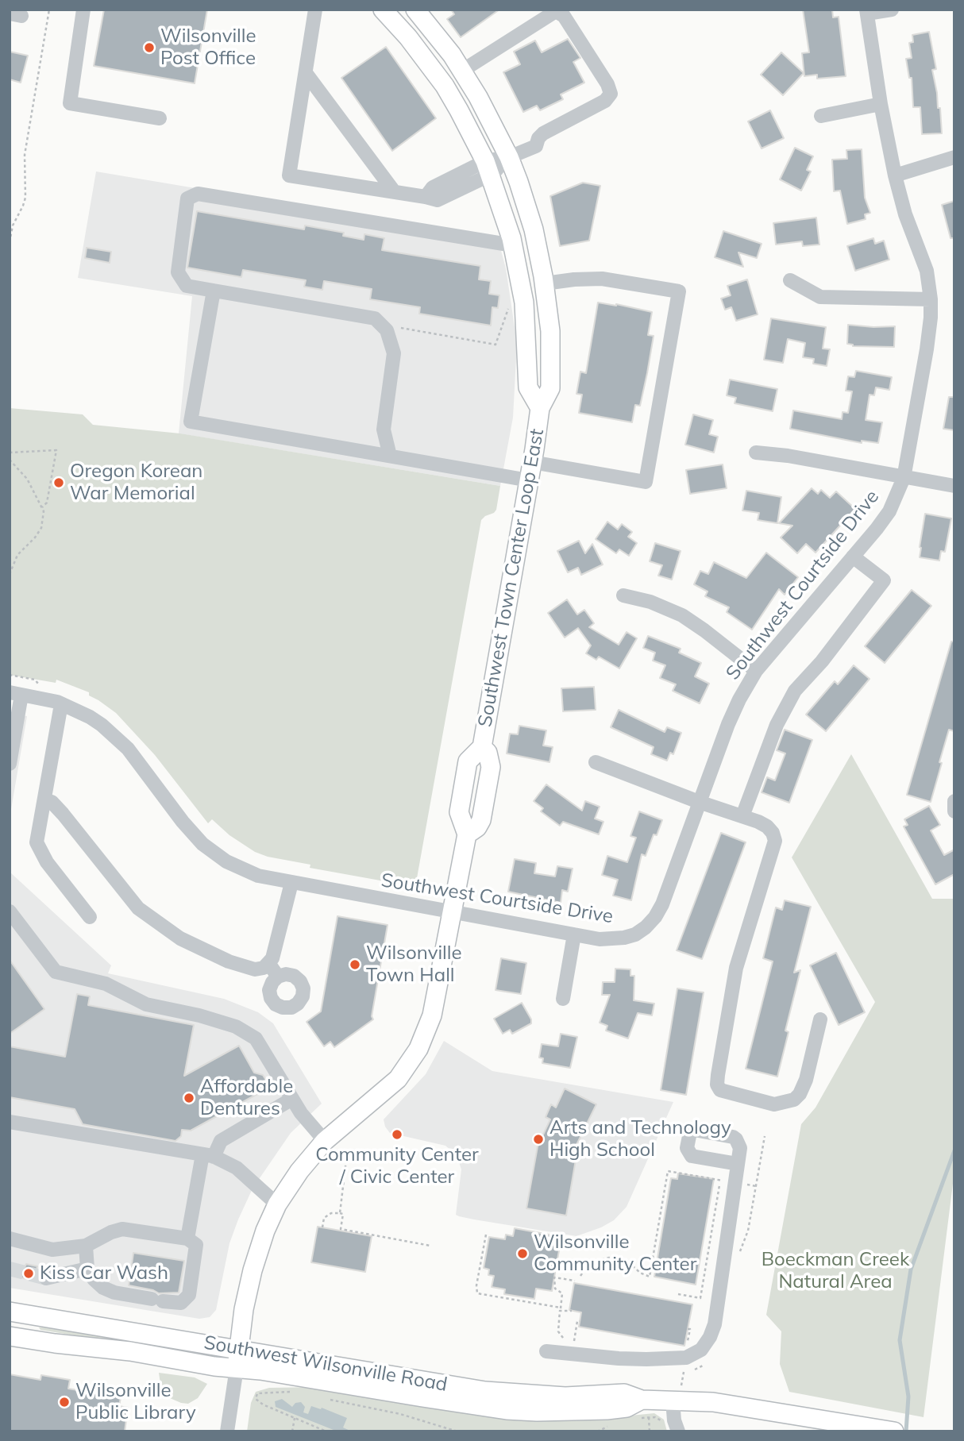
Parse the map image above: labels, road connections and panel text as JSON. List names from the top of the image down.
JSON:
{
  "streets": {
    "main road": ["Southwest Town Center Loop East", "Southwest Wilsonville Road"],
    "street": ["Southwest Courtside Drive"]
  },
  "crossings": [
    ["Southwest Town Center Loop East", "Southwest Courtside Drive"],
    ["Southwest Town Center Loop East", "Southwest Wilsonville Road"]
  ],
  "parks": ["Boeckman Creek Natural Area"],
  "places": [
    "Wilsonville Post Office",
    "Oregon Korean War Memorial",
    "Wilsonville Town Hall",
    "Affordable Dentures",
    "Community Center / Civic Center",
    "Arts and Technology High School",
    "Wilsonville Community Center",
    "Kiss Car Wash",
    "Wilsonville Public Library"
  ]
}
